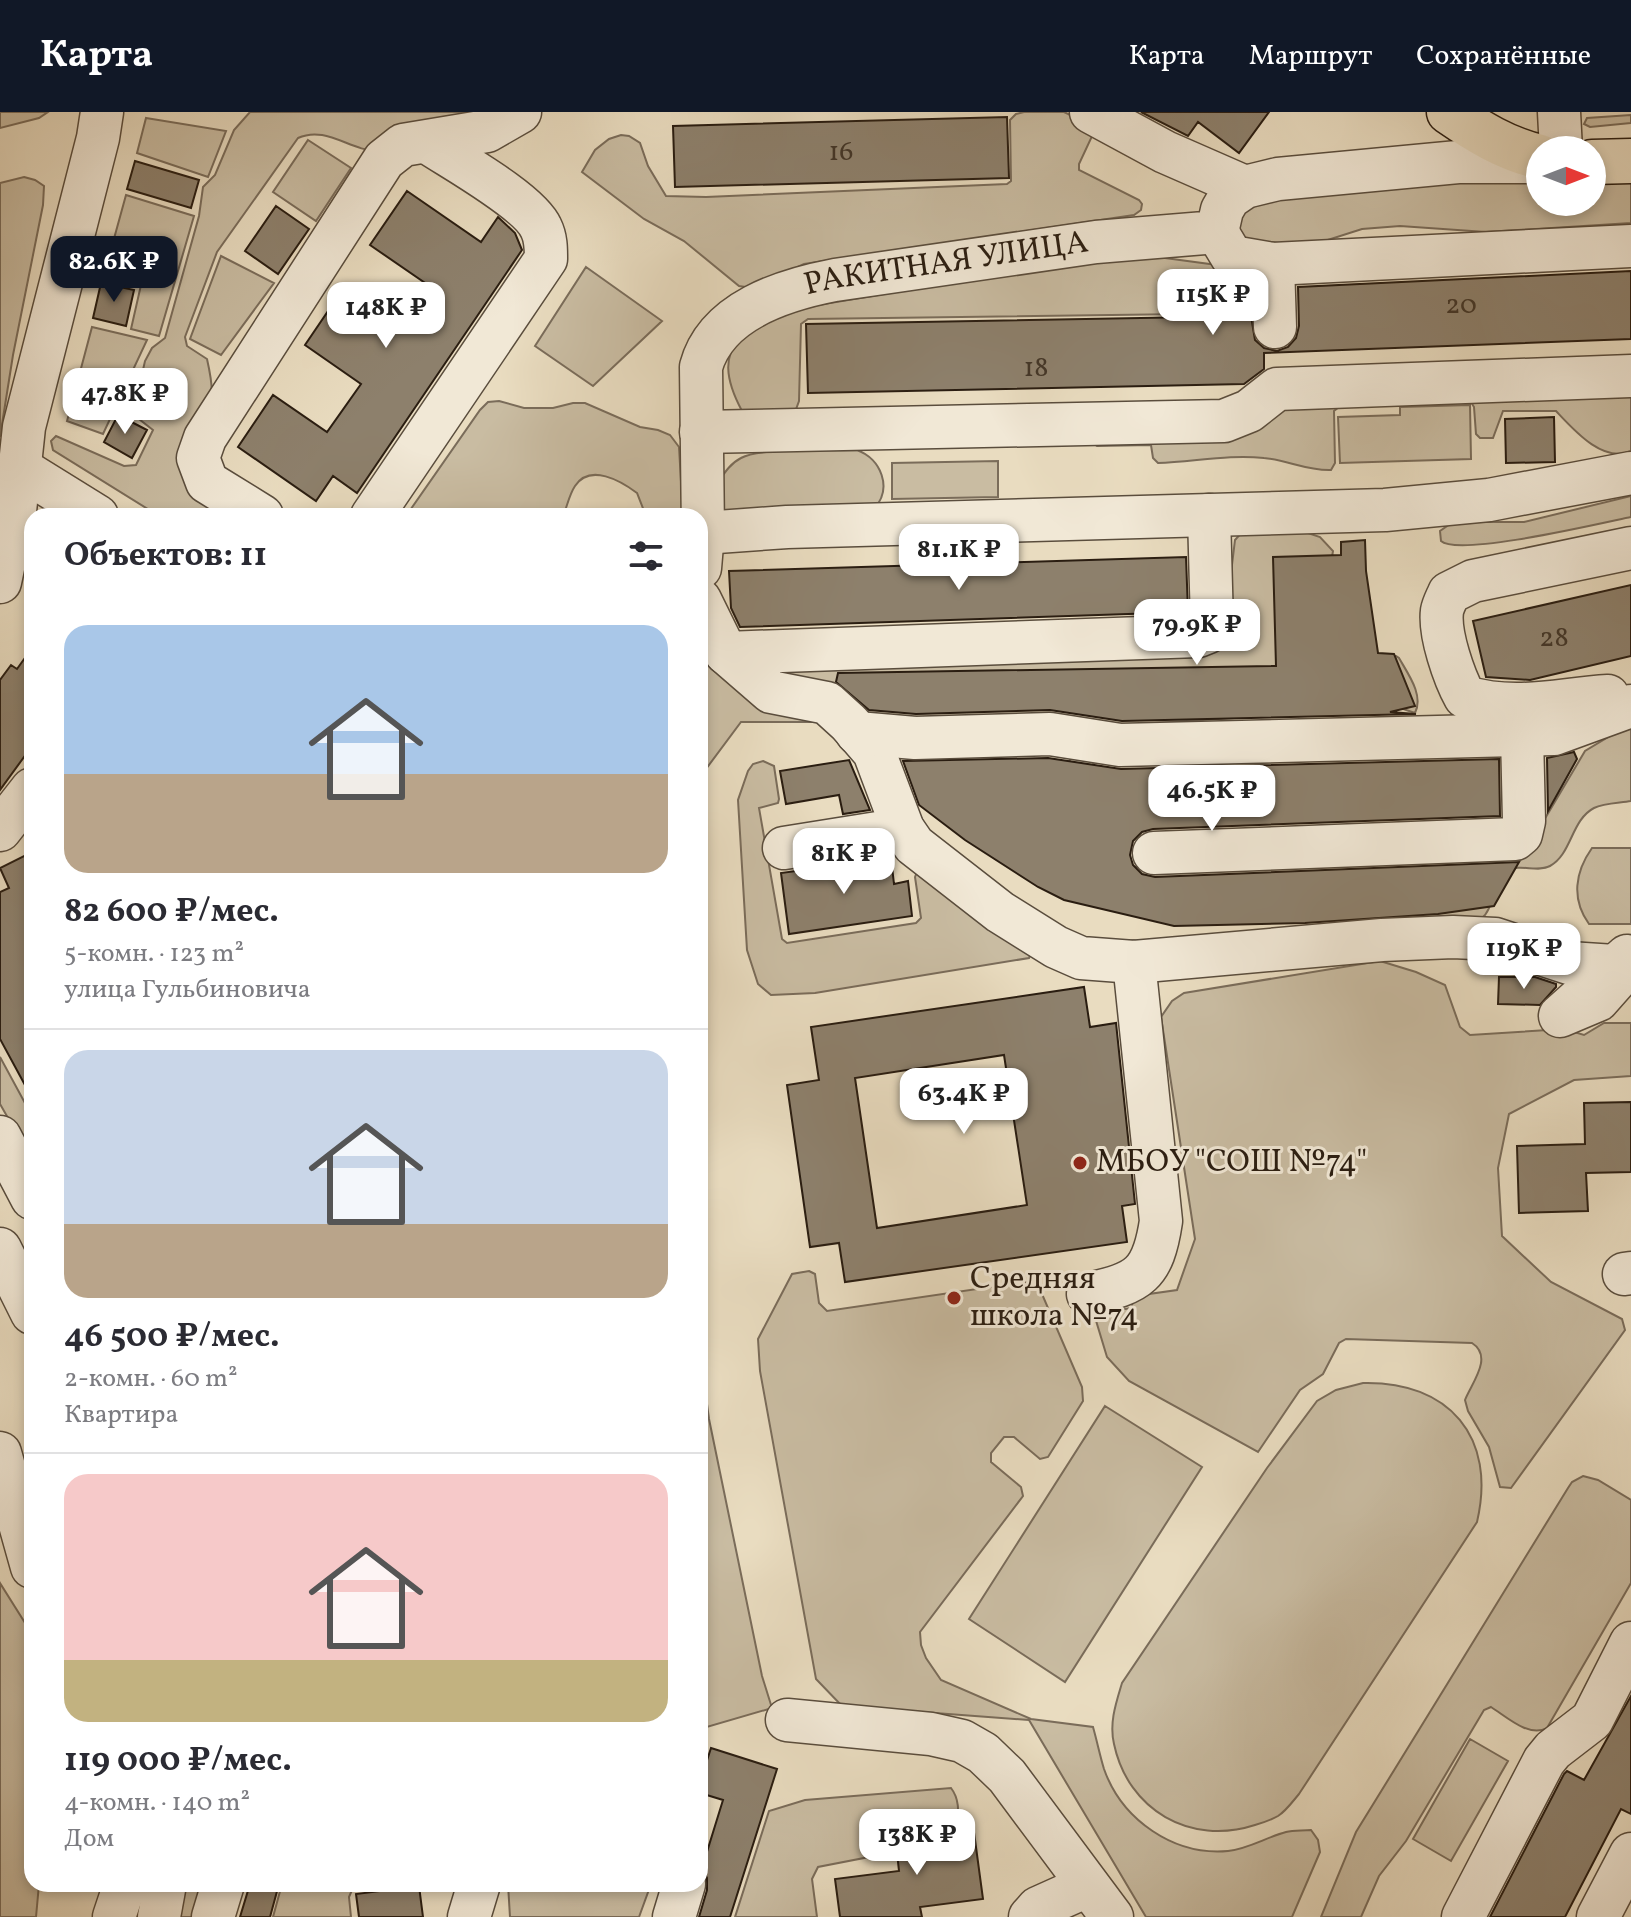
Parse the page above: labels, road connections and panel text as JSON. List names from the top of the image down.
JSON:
{
  "streets": {
    "street": ["РАКИТНАЯ УЛИЦА"]
  },
  "places": ["МБОУ \"СОШ №74\"", "Средняя школа №74"],
  "house_numbers": [
    "16",
    "20",
    "18",
    "28"
  ],
  "north": "right",
  "page": {
    "header": "Карта",
    "nav": ["Карта", "Маршрут", "Сохранённые"],
    "price": [
      "82.6K ₽",
      "115K ₽",
      "148K ₽",
      "47.8K ₽",
      "81.1K ₽",
      "79.9K ₽",
      "46.5K ₽",
      "81K ₽",
      "119K ₽",
      "63.4K ₽",
      "138K ₽"
    ],
    "heading": "Объектов: 11",
    "list": [
      {
        "name": "82 600 ₽/мес.",
        "note": "5-комн. · 123 m² · улица Гульбиновича"
      },
      {
        "name": "46 500 ₽/мес.",
        "note": "2-комн. · 60 m² · Квартира"
      },
      {
        "name": "119 000 ₽/мес.",
        "note": "4-комн. · 140 m² · Дом"
      }
    ]
  }
}
